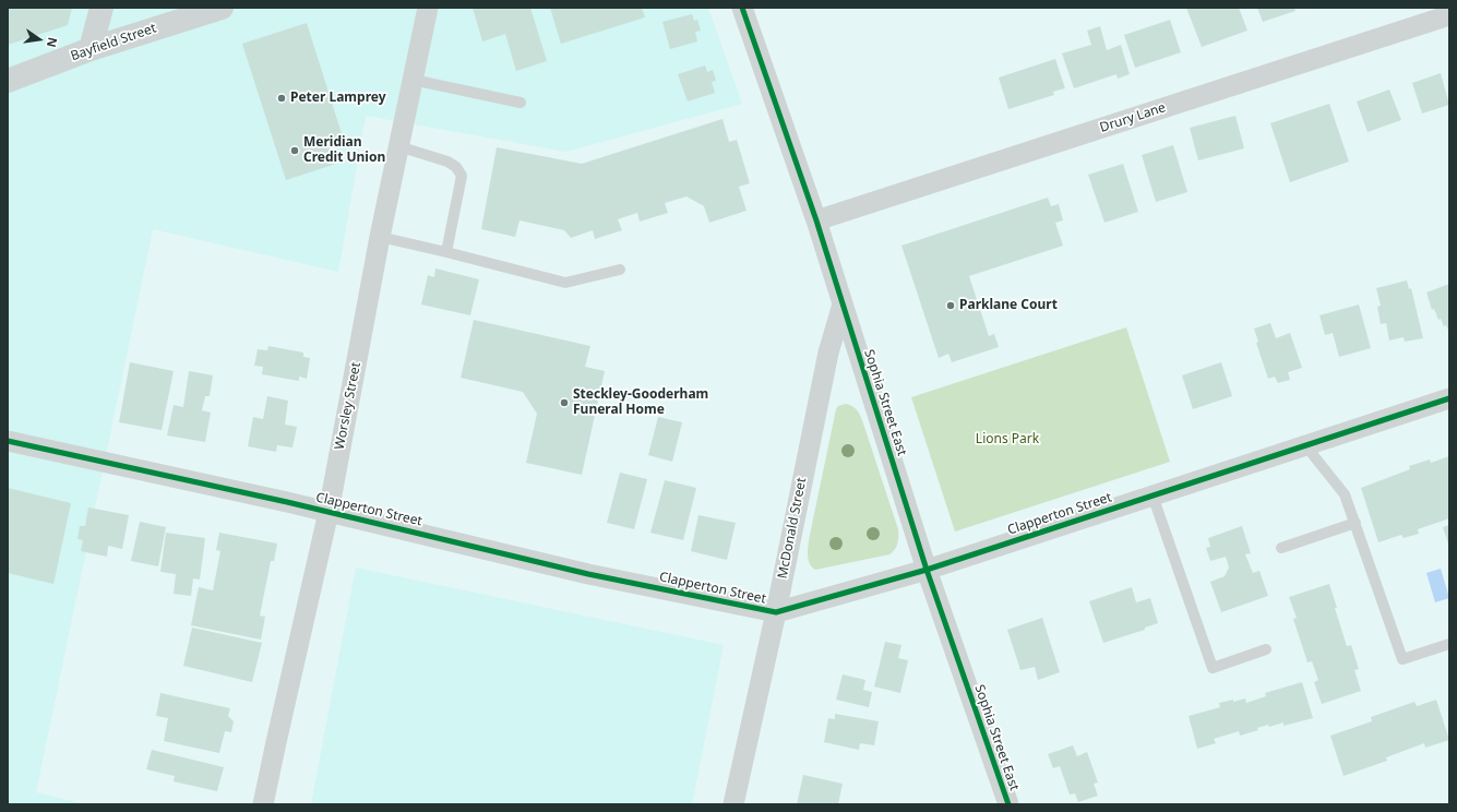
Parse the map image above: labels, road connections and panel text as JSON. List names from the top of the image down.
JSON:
{
  "streets": {
    "main road": ["Bayfield Street"],
    "street": [
      "Drury Lane",
      "Sophia Street East",
      "Worsley Street",
      "Clapperton Street",
      "McDonald Street"
    ]
  },
  "crossings": [
    ["Drury Lane", "Sophia Street East"],
    ["Sophia Street East", "Clapperton Street"],
    ["Sophia Street East", "McDonald Street"],
    ["Worsley Street", "Clapperton Street"],
    ["Clapperton Street", "McDonald Street"]
  ],
  "parks": ["Lions Park"],
  "places": [
    "Peter Lamprey",
    "Meridian Credit Union",
    "Parklane Court",
    "Steckley-Gooderham Funeral Home"
  ],
  "north": "right"
}
